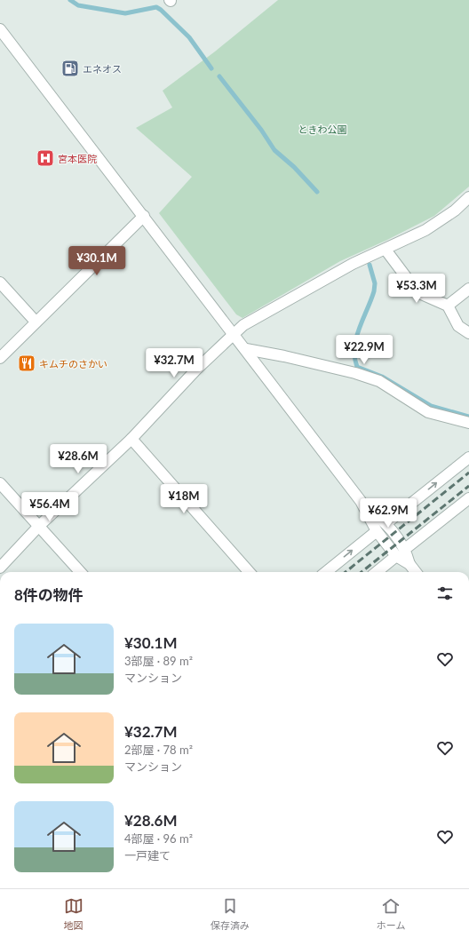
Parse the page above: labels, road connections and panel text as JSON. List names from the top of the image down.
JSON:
{
  "parks": ["ときわ公園"],
  "places": {
    "fuel station": ["エネオス"],
    "hospital": ["宮本医院"],
    "restaurant": ["キムチのさかい"]
  },
  "page": {
    "price": [
      "¥30.1M",
      "¥53.3M",
      "¥22.9M",
      "¥32.7M",
      "¥28.6M",
      "¥18M",
      "¥56.4M",
      "¥62.9M"
    ],
    "heading": "8件の物件",
    "list": [
      {
        "name": "¥30.1M",
        "note": "3部屋 · 89 m² · マンション"
      },
      {
        "name": "¥32.7M",
        "note": "2部屋 · 78 m² · マンション"
      },
      {
        "name": "¥28.6M",
        "note": "4部屋 · 96 m² · 一戸建て"
      }
    ],
    "tabs": ["地図", "保存済み", "ホーム"]
  }
}
